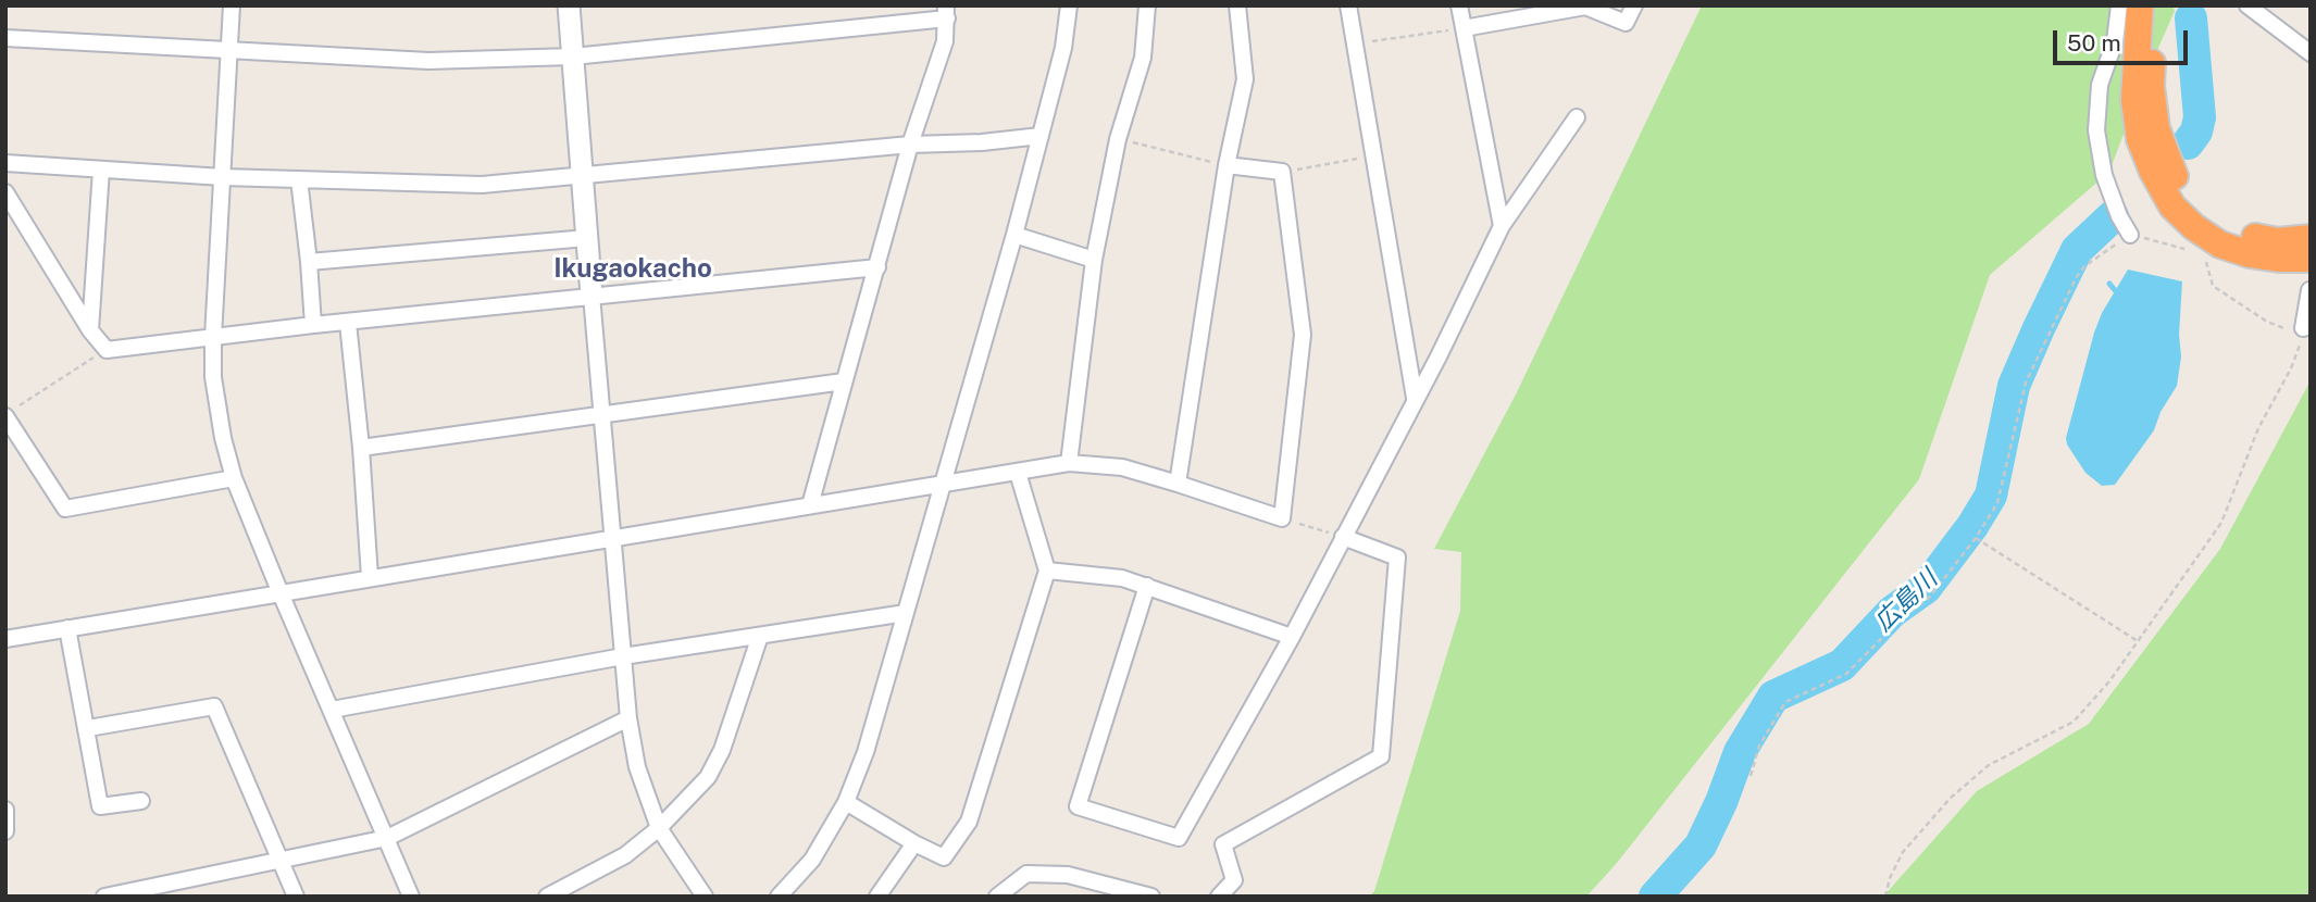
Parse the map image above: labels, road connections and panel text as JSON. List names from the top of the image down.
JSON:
{
  "districts": ["Ikugaokacho"],
  "water": ["広島川"],
  "scale_bar": "50 m"
}
